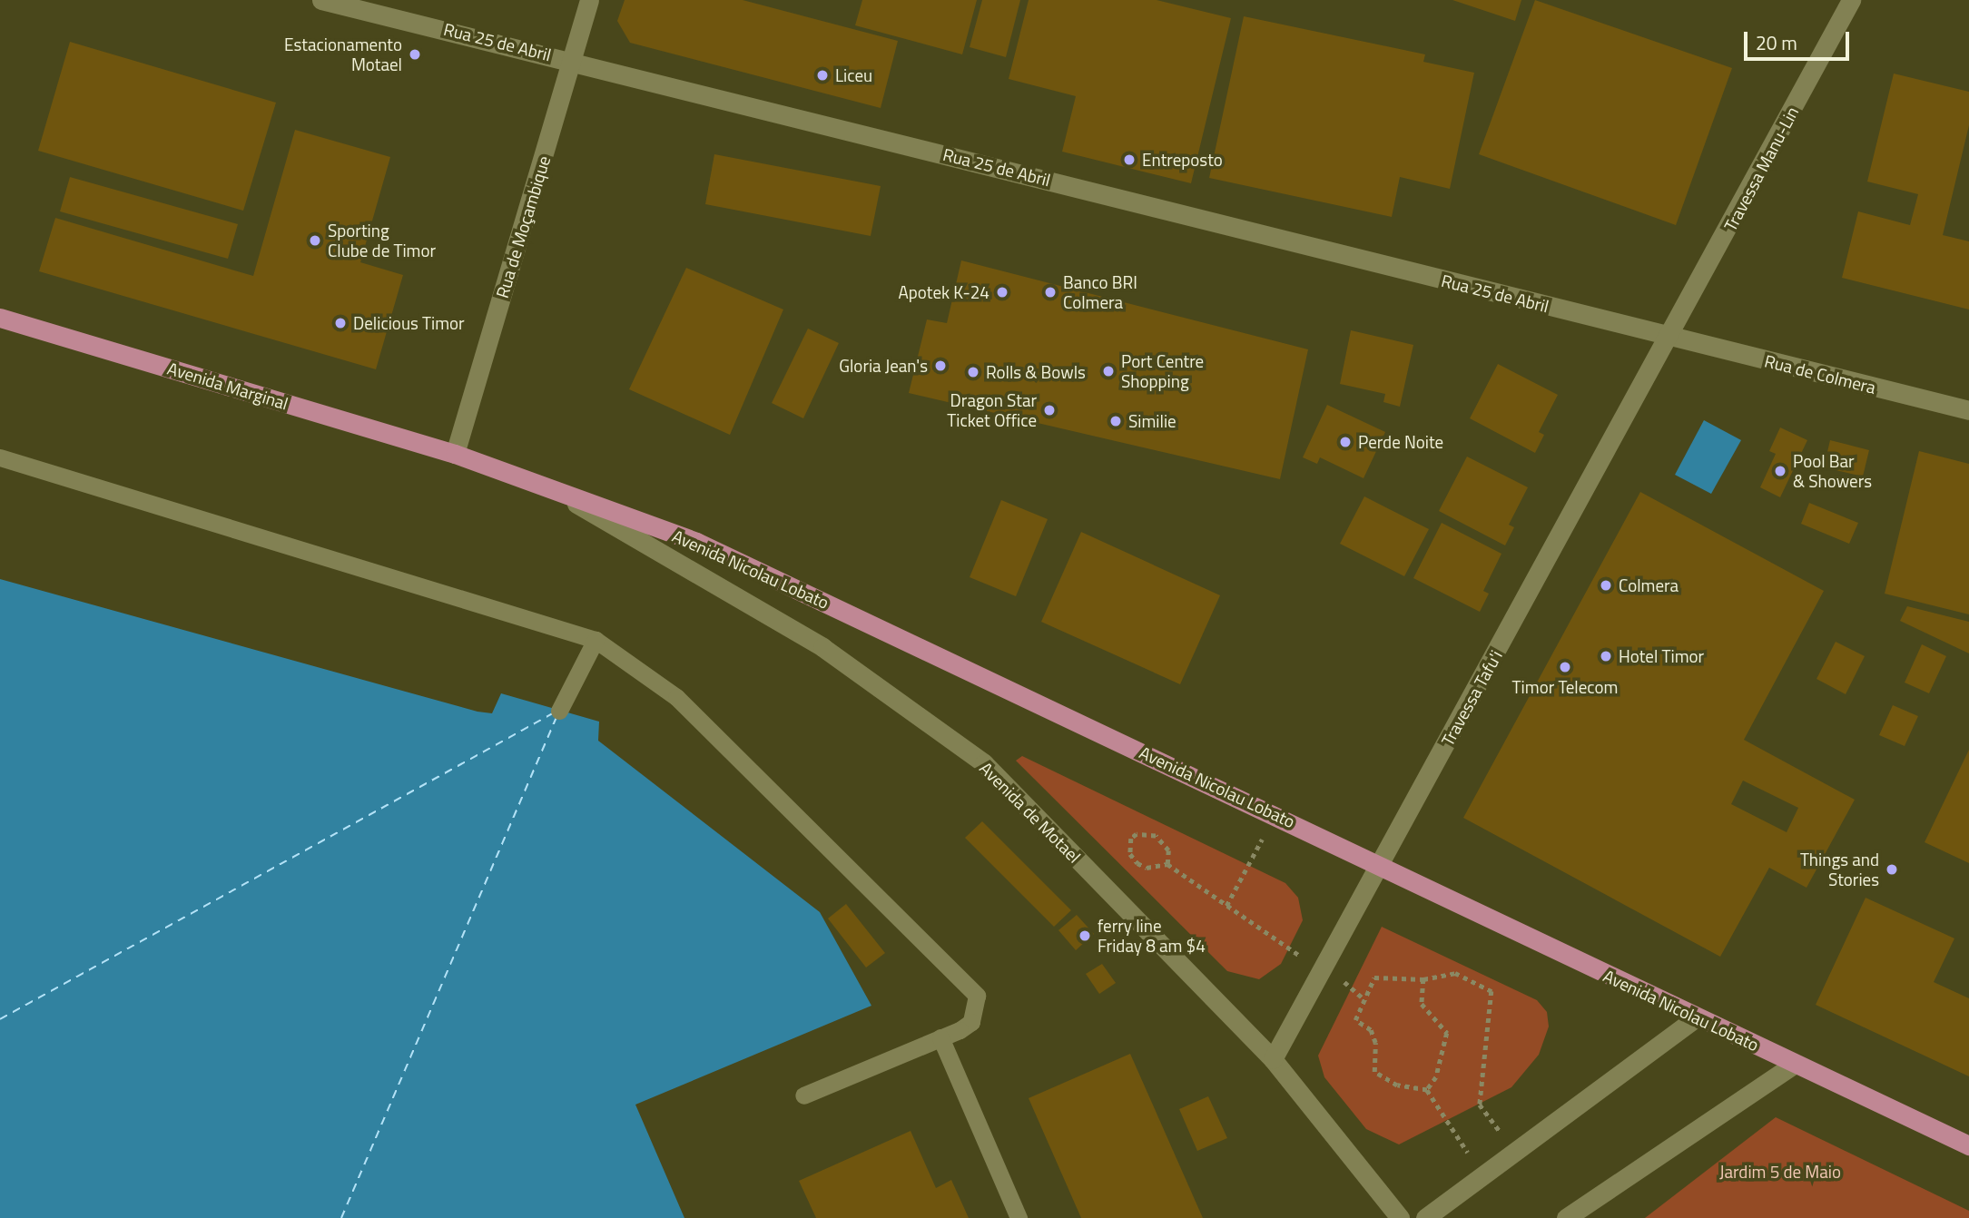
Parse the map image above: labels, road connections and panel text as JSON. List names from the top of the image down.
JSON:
{
  "streets": {
    "main road": ["Avenida Marginal", "Avenida Nicolau Lobato"],
    "street": [
      "Rua 25 de Abril",
      "Travessa Manu-Lin",
      "Rua de Moçambique",
      "Rua de Colmera",
      "Travessa Tafu'i",
      "Avenida de Motael"
    ]
  },
  "crossings": [
    ["Rua 25 de Abril", "Travessa Manu-Lin"],
    ["Rua 25 de Abril", "Rua de Moçambique"],
    ["Rua 25 de Abril", "Rua de Colmera"],
    ["Rua 25 de Abril", "Travessa Tafu'i"],
    ["Travessa Manu-Lin", "Rua de Colmera"],
    ["Travessa Manu-Lin", "Travessa Tafu'i"],
    ["Rua de Moçambique", "Avenida Marginal"],
    ["Rua de Moçambique", "Avenida Nicolau Lobato"],
    ["Rua de Colmera", "Travessa Tafu'i"],
    ["Avenida Marginal", "Avenida Nicolau Lobato"],
    ["Avenida Nicolau Lobato", "Travessa Tafu'i"],
    ["Avenida Nicolau Lobato", "Avenida de Motael"],
    ["Travessa Tafu'i", "Avenida de Motael"]
  ],
  "parks": ["Jardim 5 de Maio"],
  "places": [
    "Estacionamento Motael",
    "Liceu",
    "Entreposto",
    "Sporting Clube de Timor",
    "Apotek K-24",
    "Banco BRI Colmera",
    "Delicious Timor",
    "Gloria Jean's",
    "Port Centre Shopping",
    "Rolls & Bowls",
    "Dragon Star Ticket Office",
    "Similie",
    "Perde Noite",
    "Pool Bar & Showers",
    "Colmera",
    "Hotel Timor",
    "Timor Telecom",
    "Things and Stories",
    "ferry line Friday 8 am $4"
  ],
  "scale_bar": "20 m"
}
